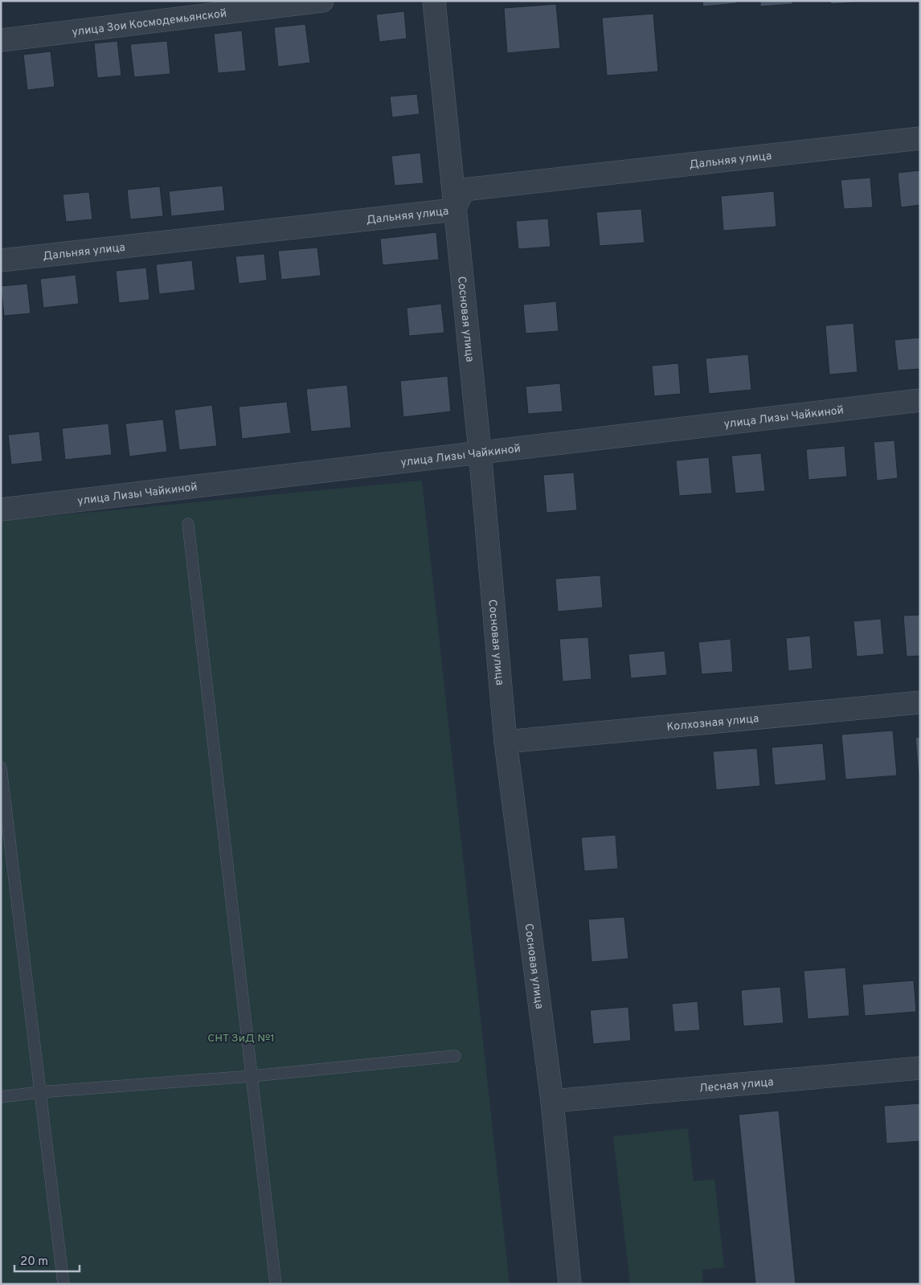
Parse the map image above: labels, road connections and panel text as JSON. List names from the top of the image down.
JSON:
{
  "streets": {
    "street": [
      "улица Зои Космодемьянской",
      "Дальняя улица",
      "Сосновая улица",
      "улица Лизы Чайкиной",
      "Колхозная улица",
      "Лесная улица"
    ]
  },
  "crossings": [
    ["Дальняя улица", "Сосновая улица"],
    ["Сосновая улица", "улица Лизы Чайкиной"],
    ["Сосновая улица", "Колхозная улица"],
    ["Сосновая улица", "Лесная улица"]
  ],
  "parks": ["СНТ ЗиД №1"],
  "scale_bar": "20 m"
}
